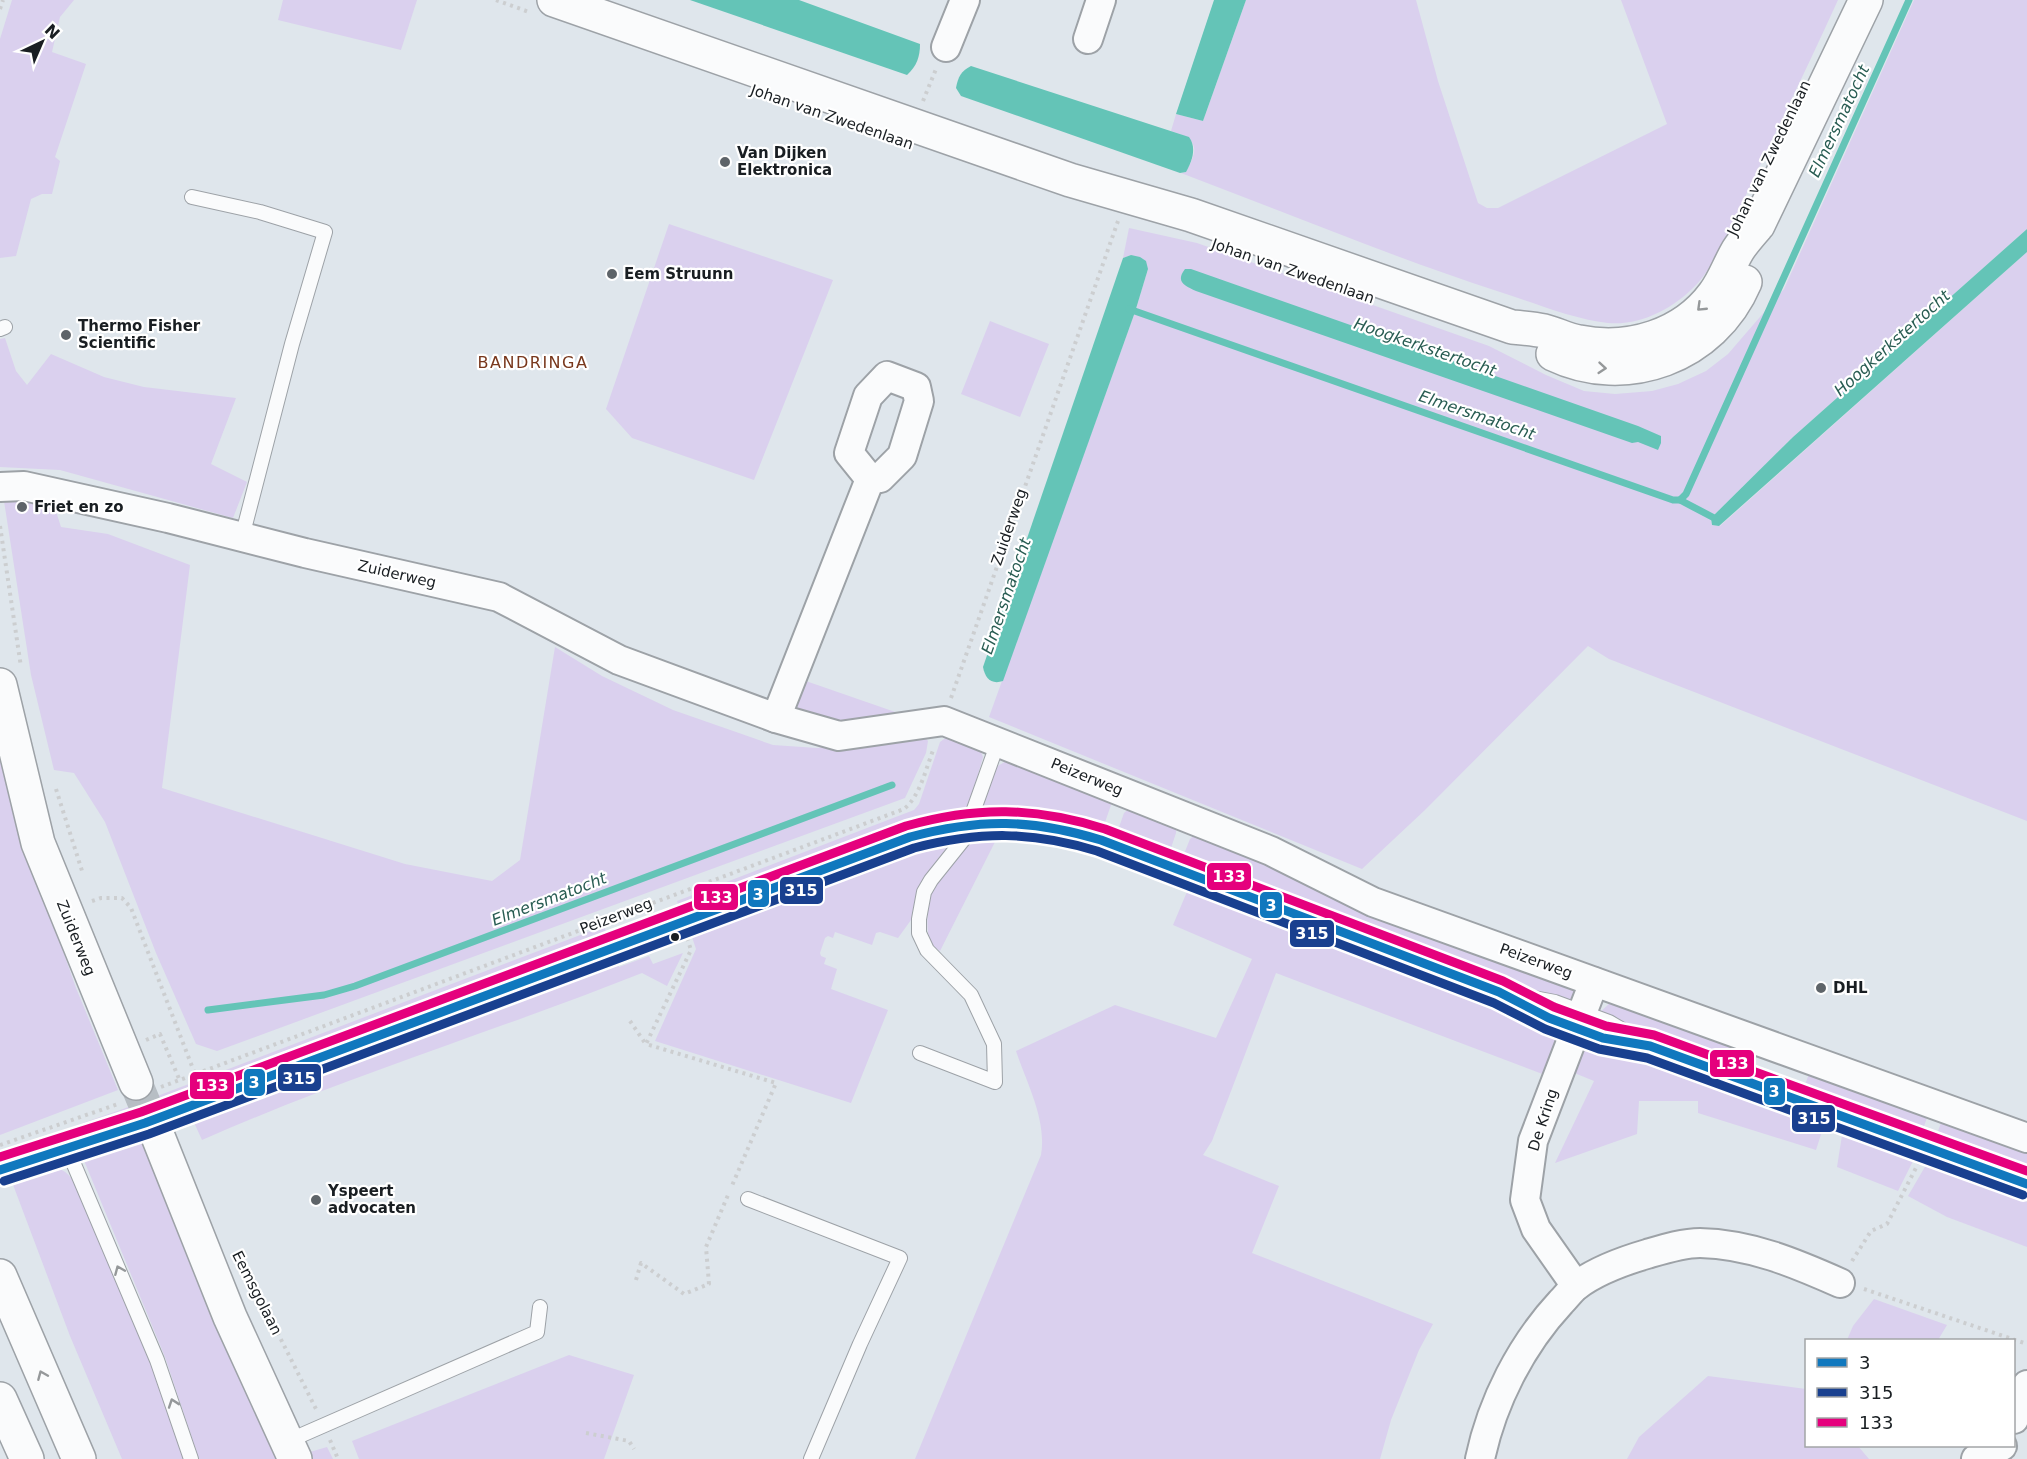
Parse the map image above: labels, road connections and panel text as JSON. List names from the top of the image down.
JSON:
{
  "streets": {
    "main road": ["Johan van Zwedenlaan", "Zuiderweg", "Eemsgolaan"],
    "street": ["Peizerweg", "De Kring"]
  },
  "crossings": [
    ["Johan van Zwedenlaan", "Zuiderweg"],
    ["Zuiderweg", "Peizerweg"],
    ["Peizerweg", "De Kring"]
  ],
  "districts": ["BANDRINGA"],
  "water": ["Elmersmatocht", "Hoogkerkstertocht"],
  "places": [
    "Van Dijken Elektronica",
    "Eem Struunn",
    "Thermo Fisher Scientific",
    "Friet en zo",
    "DHL",
    "Yspeert advocaten"
  ],
  "lines": ["transit line 133", "transit line 3", "transit line 315"],
  "legend": ["3", "315", "133"],
  "north": "top right"
}
